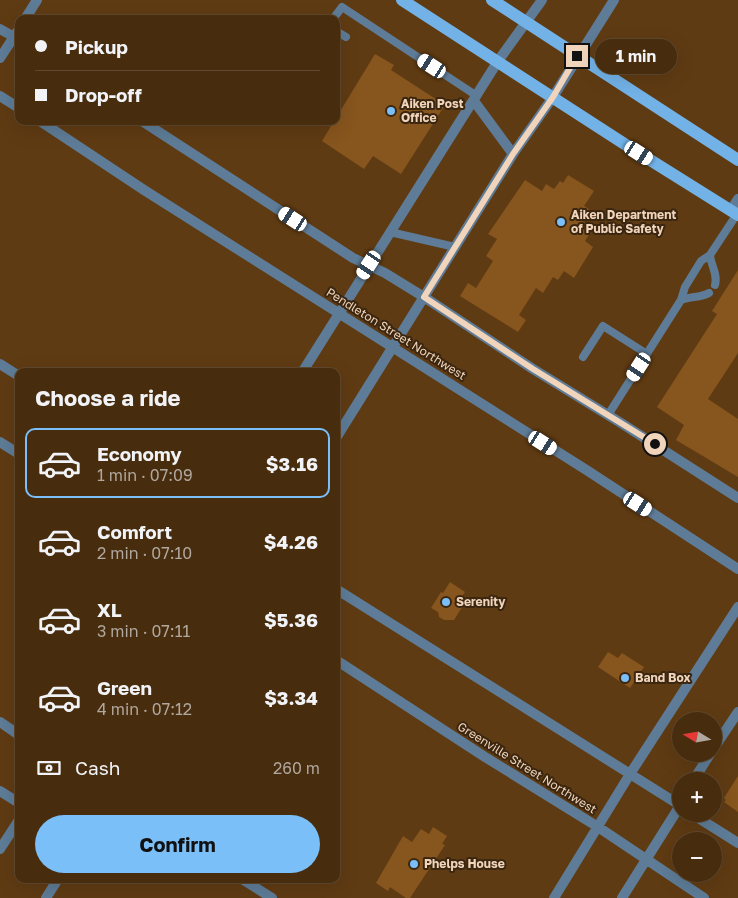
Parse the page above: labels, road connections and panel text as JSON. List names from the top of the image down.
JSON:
{
  "streets": {
    "street": ["Pendleton Street Northwest", "Greenville Street Northwest"]
  },
  "places": [
    "Aiken Post Office",
    "Aiken Department of Public Safety",
    "Serenity",
    "Band Box",
    "Phelps House"
  ],
  "north": "left",
  "page": {
    "banner": ["Pickup", "Drop-off"],
    "bubble": "1 min",
    "heading": "Choose a ride",
    "list": [
      {
        "name": "Economy",
        "note": "1 min · 07:09",
        "value": "$3.16"
      },
      {
        "name": "Comfort",
        "note": "2 min · 07:10",
        "value": "$4.26"
      },
      {
        "name": "XL",
        "note": "3 min · 07:11",
        "value": "$5.36"
      },
      {
        "name": "Green",
        "note": "4 min · 07:12",
        "value": "$3.34"
      }
    ],
    "map_buttons": ["+", "−"],
    "pay": ["Cash", "260 m"],
    "buttons": "Confirm"
  }
}
